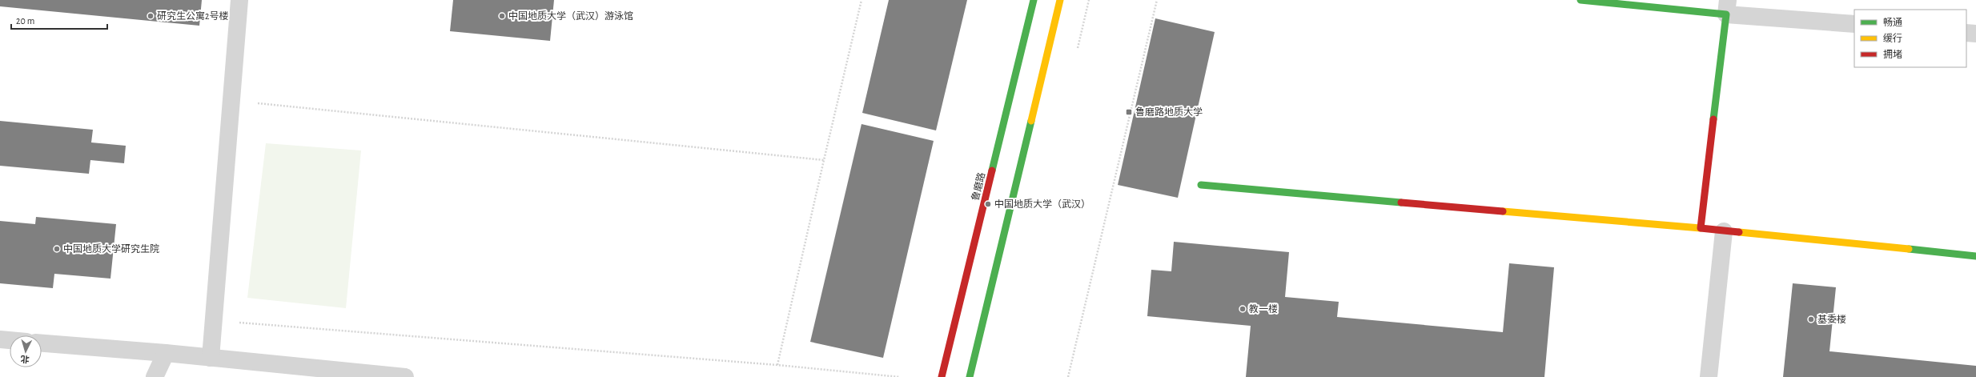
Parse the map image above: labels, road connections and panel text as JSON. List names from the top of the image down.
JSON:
{
  "streets": {
    "street": ["鲁磨路"]
  },
  "places": {
    "other": [
      "研究生公寓2号楼",
      "中国地质大学（武汉）游泳馆",
      "中国地质大学（武汉）",
      "中国地质大学研究生院",
      "教一楼",
      "基委楼"
    ],
    "transit": ["鲁磨路地质大学"]
  },
  "legend": ["畅通", "缓行", "拥堵"],
  "scale_bar": "20 m",
  "north": "bottom"
}
